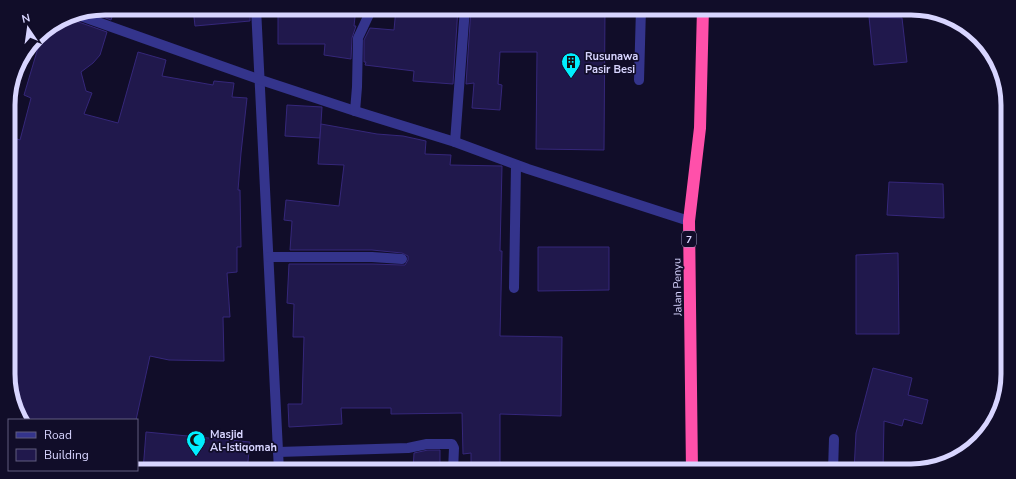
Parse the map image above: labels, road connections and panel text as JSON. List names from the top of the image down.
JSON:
{
  "streets": {
    "highway": ["7", "Jalan Penyu"]
  },
  "places": {
    "building": ["Rusunawa Pasir Besi"],
    "mosque": ["Masjid Al-Istiqomah"]
  },
  "legend": ["Road", "Building"],
  "north": "top"
}
